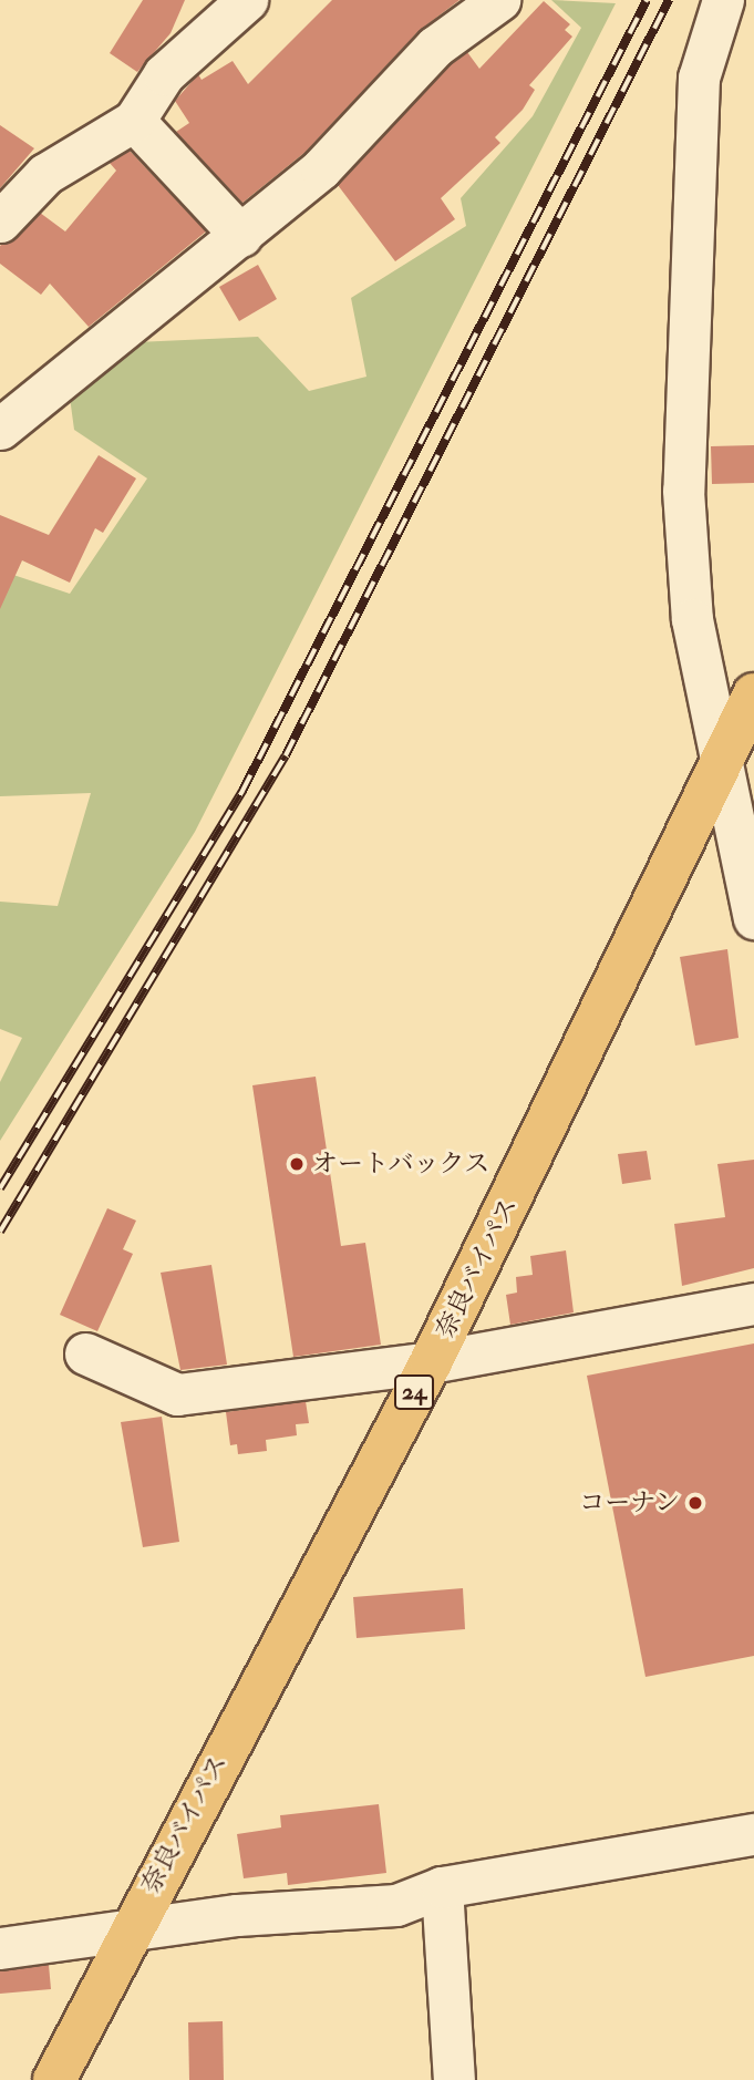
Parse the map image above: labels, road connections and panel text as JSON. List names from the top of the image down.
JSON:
{
  "streets": {
    "highway": ["奈良バイパス", "24"]
  },
  "places": ["オートバックス", "コーナン"]
}
